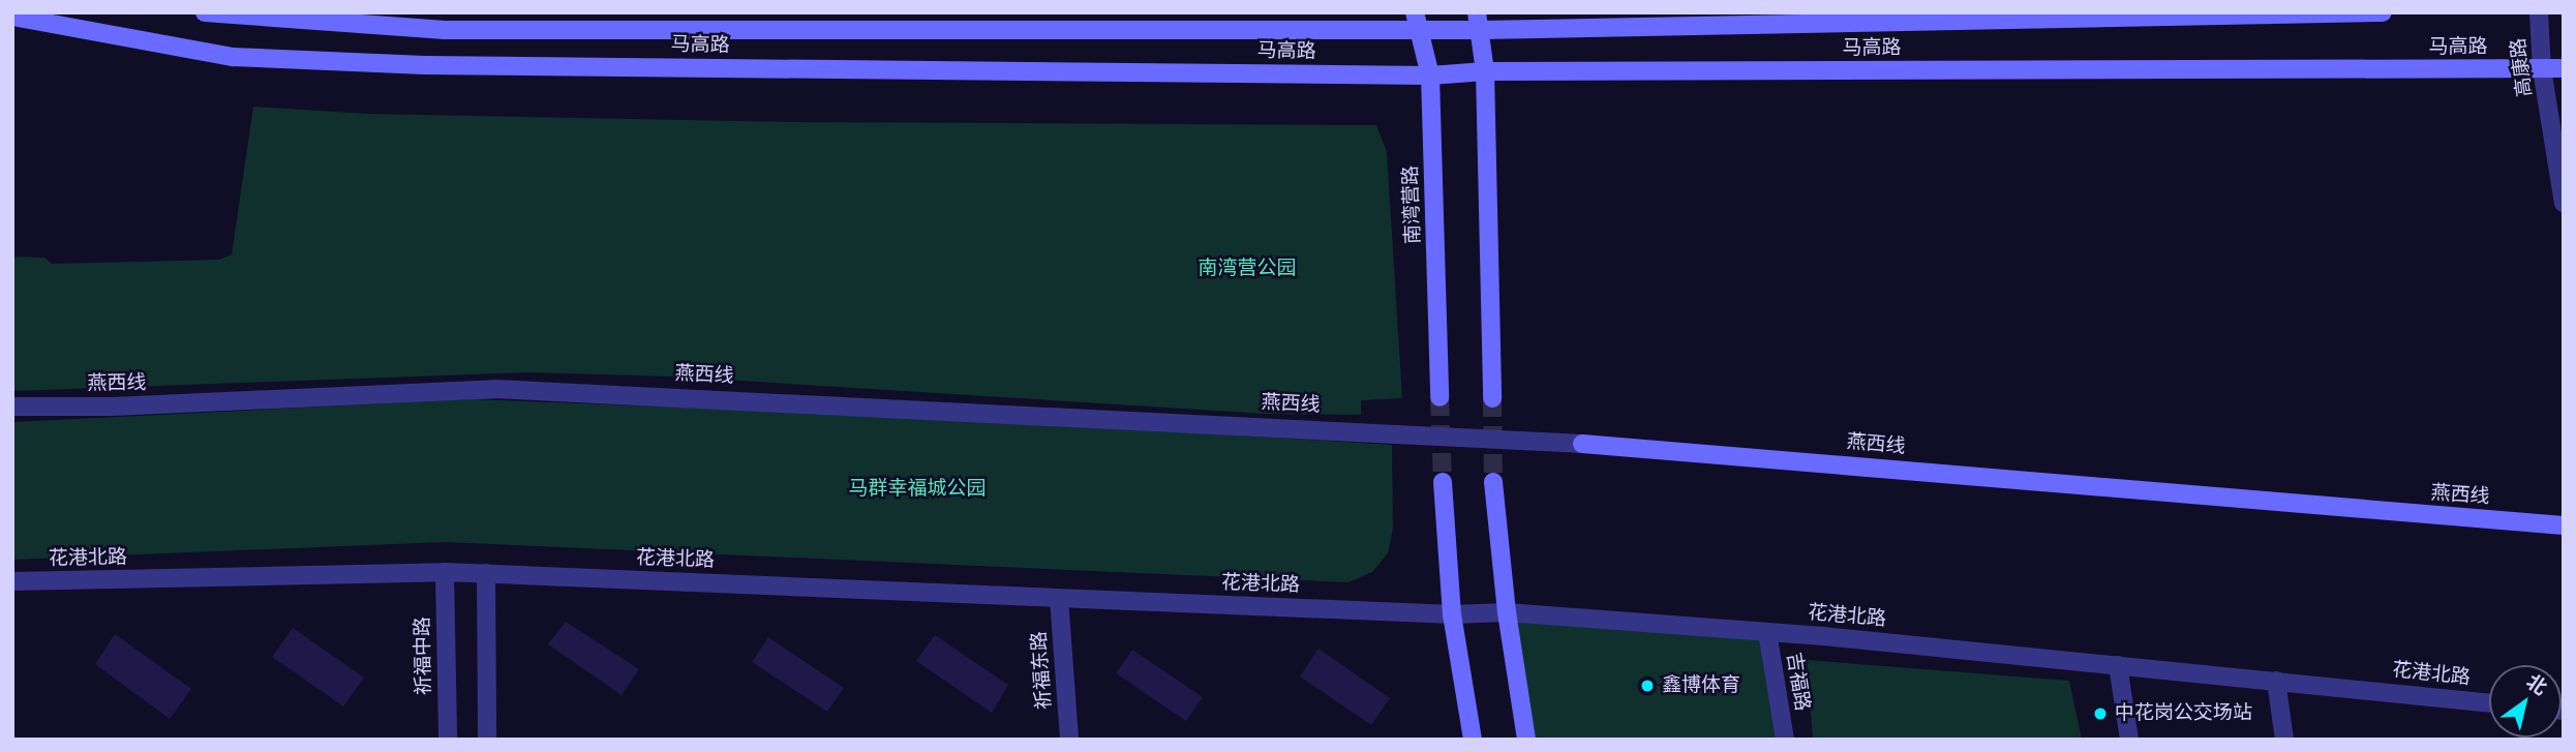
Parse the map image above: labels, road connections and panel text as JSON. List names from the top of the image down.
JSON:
{
  "streets": {
    "main road": ["马高路", "南湾营路", "燕西线"],
    "street": [
      "高康路",
      "花港北路",
      "祈福中路",
      "祈福东路",
      "吉福路"
    ]
  },
  "crossings": [
    ["马高路", "高康路"],
    ["马高路", "南湾营路"],
    ["花港北路", "祈福中路"],
    ["花港北路", "祈福东路"],
    ["花港北路", "吉福路"]
  ],
  "parks": ["南湾营公园", "马群幸福城公园"],
  "places": ["鑫博体育", "中花岗公交场站"],
  "north": "top right"
}
